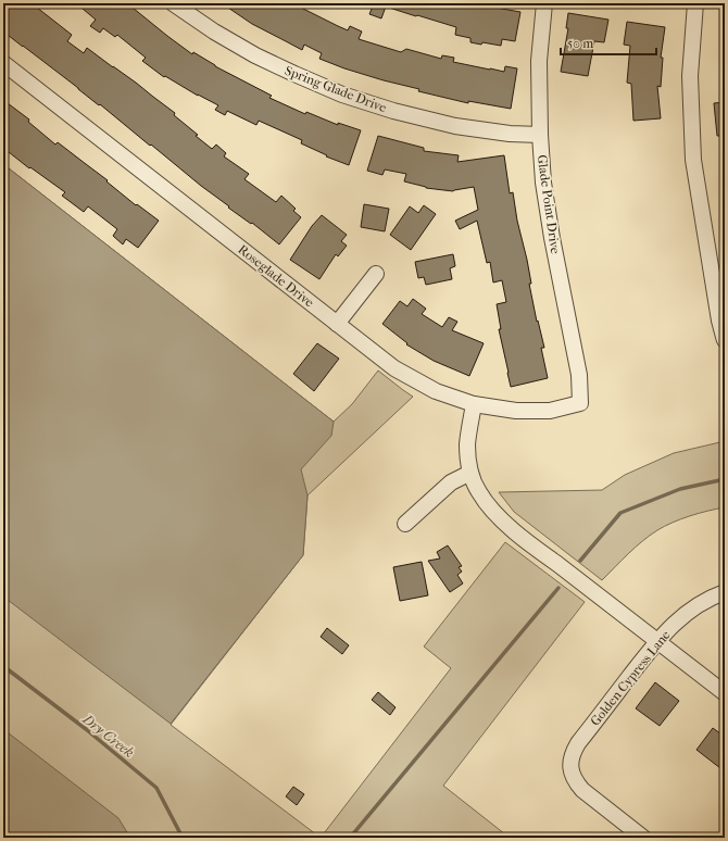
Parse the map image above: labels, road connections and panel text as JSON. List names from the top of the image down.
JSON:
{
  "streets": {
    "street": [
      "Spring Glade Drive",
      "Glade Point Drive",
      "Roseglade Drive",
      "Golden Cypress Lane"
    ]
  },
  "crossings": [
    ["Spring Glade Drive", "Glade Point Drive"],
    ["Glade Point Drive", "Roseglade Drive"]
  ],
  "water": ["Dry Creek"],
  "scale_bar": "50 m"
}
